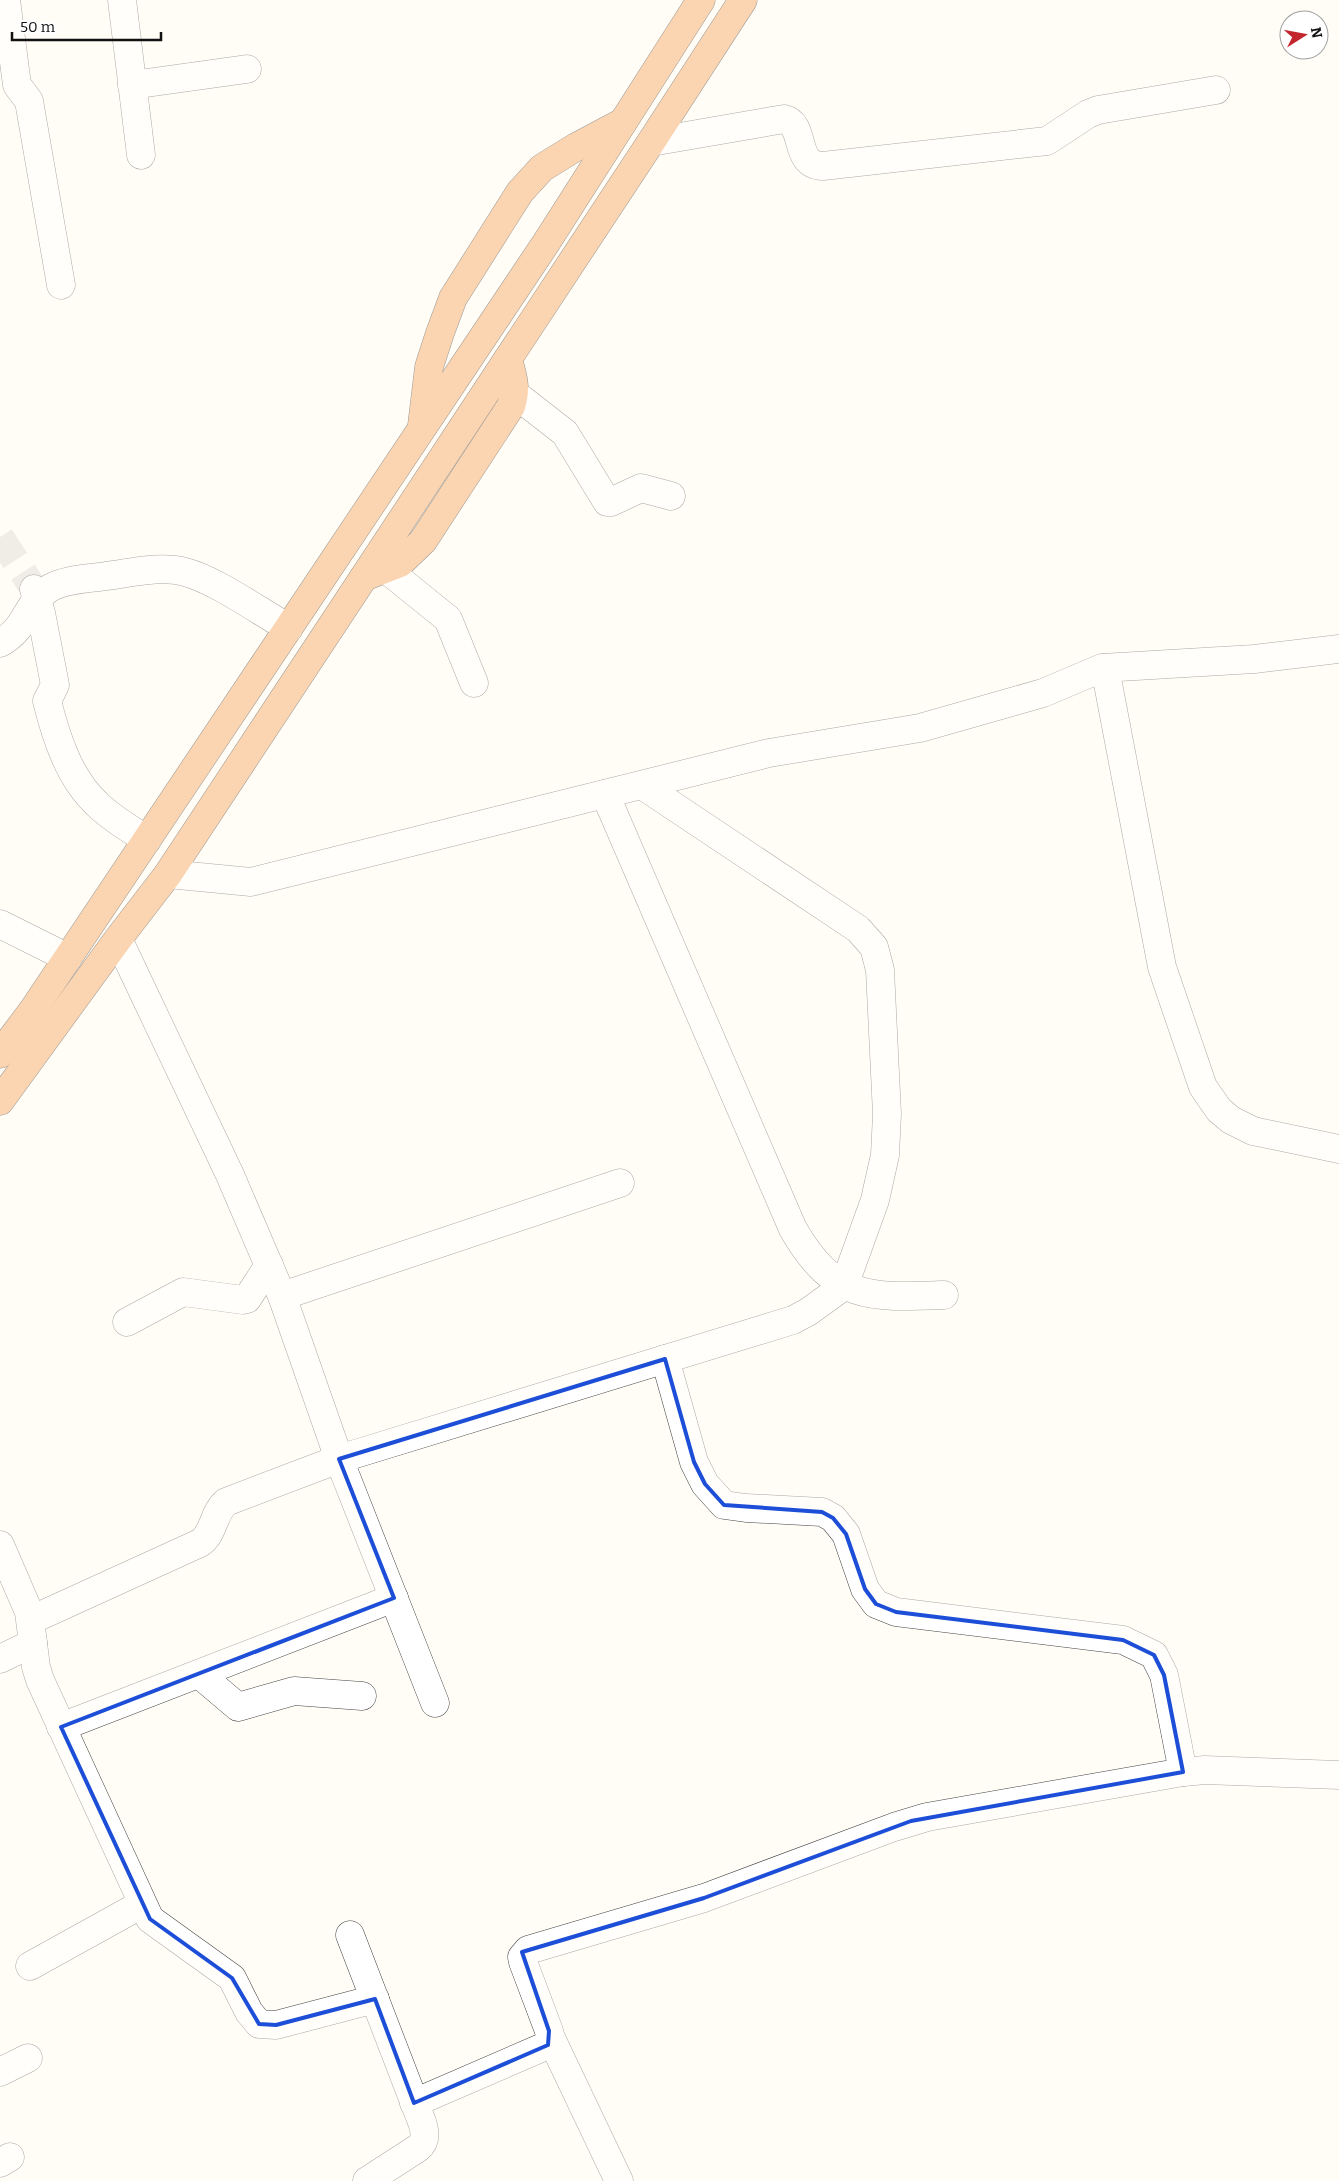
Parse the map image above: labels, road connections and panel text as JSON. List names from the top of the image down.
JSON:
{
  "scale_bar": "50 m",
  "north": "right"
}
